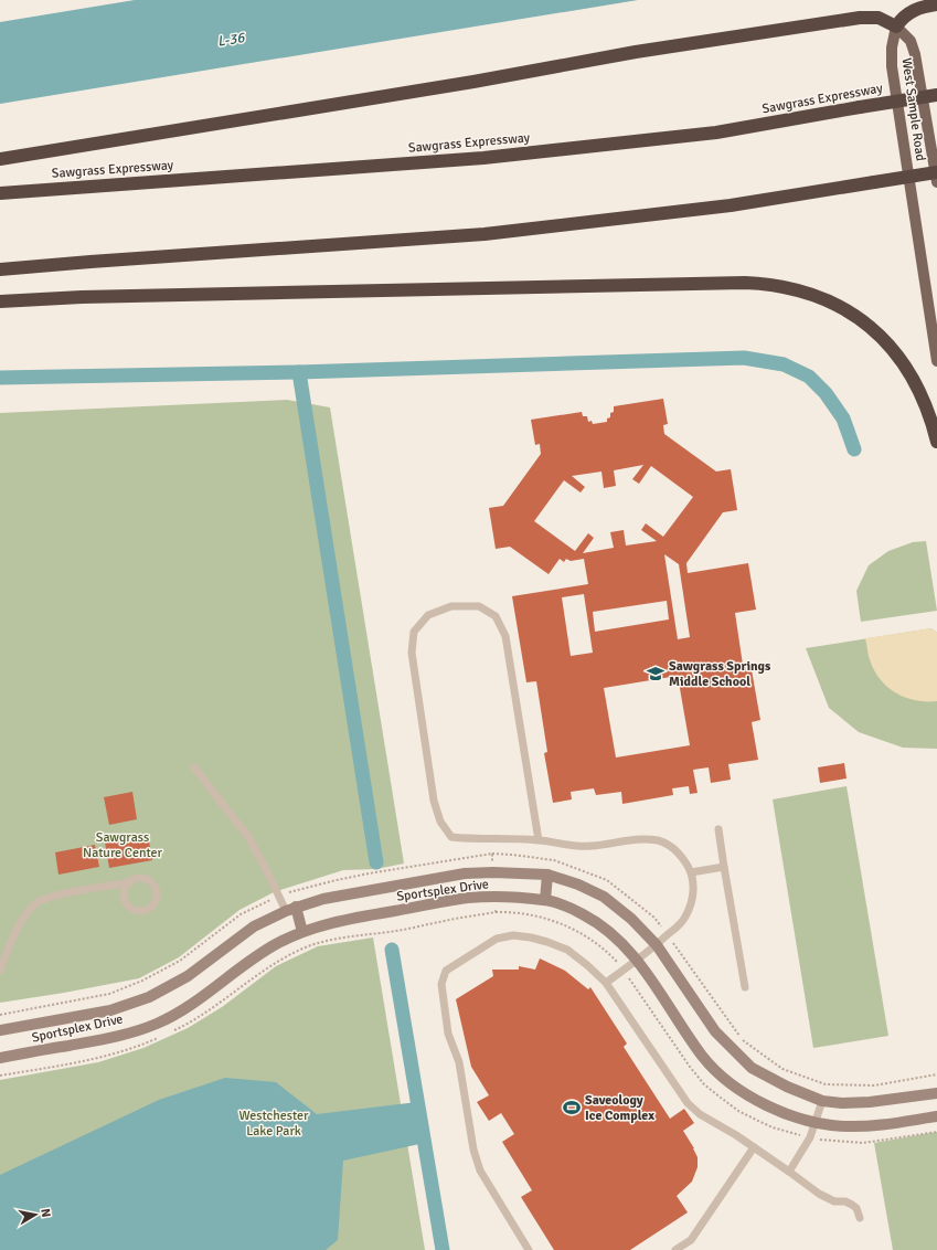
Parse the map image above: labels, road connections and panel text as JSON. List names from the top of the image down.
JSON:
{
  "streets": {
    "highway": ["Sawgrass Expressway"],
    "main road": ["West Sample Road"],
    "street": ["Sportsplex Drive"]
  },
  "water": ["L-36"],
  "parks": ["Sawgrass Nature Center", "Westchester Lake Park"],
  "places": {
    "school or university": ["Sawgrass Springs Middle School"],
    "sports": ["Saveology Ice Complex"]
  },
  "north": "right"
}
